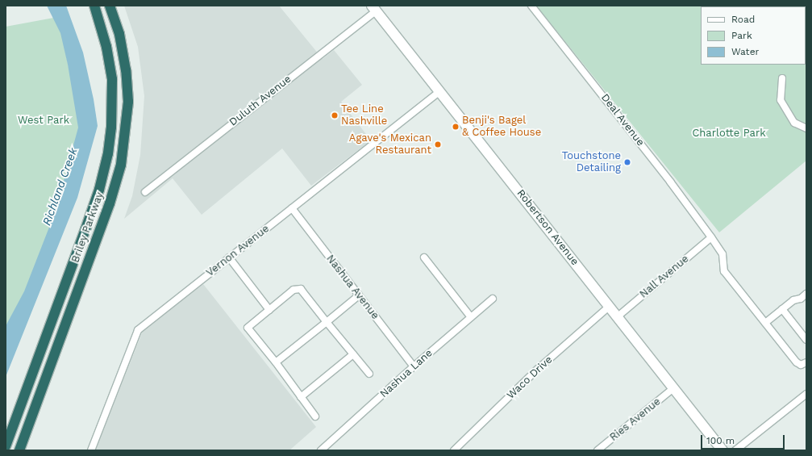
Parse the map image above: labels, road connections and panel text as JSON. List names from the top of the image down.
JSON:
{
  "streets": {
    "highway": ["Briley Parkway"],
    "street": [
      "Duluth Avenue",
      "Deal Avenue",
      "Robertson Avenue",
      "Vernon Avenue",
      "Nall Avenue",
      "Nashua Avenue",
      "Nashua Lane",
      "Waco Drive",
      "Ries Avenue"
    ]
  },
  "crossings": [
    ["Duluth Avenue", "Robertson Avenue"],
    ["Deal Avenue", "Nall Avenue"],
    ["Robertson Avenue", "Vernon Avenue"],
    ["Robertson Avenue", "Nall Avenue"],
    ["Robertson Avenue", "Waco Drive"],
    ["Robertson Avenue", "Ries Avenue"],
    ["Vernon Avenue", "Nashua Avenue"],
    ["Nashua Avenue", "Nashua Lane"]
  ],
  "water": ["Richland Creek"],
  "parks": ["West Park", "Charlotte Park"],
  "places": [
    "Tee Line Nashville",
    "Benji's Bagel & Coffee House",
    "Agave's Mexican Restaurant",
    "Touchstone Detailing"
  ],
  "legend": ["Road", "Park", "Water"],
  "scale_bar": "100 m"
}
